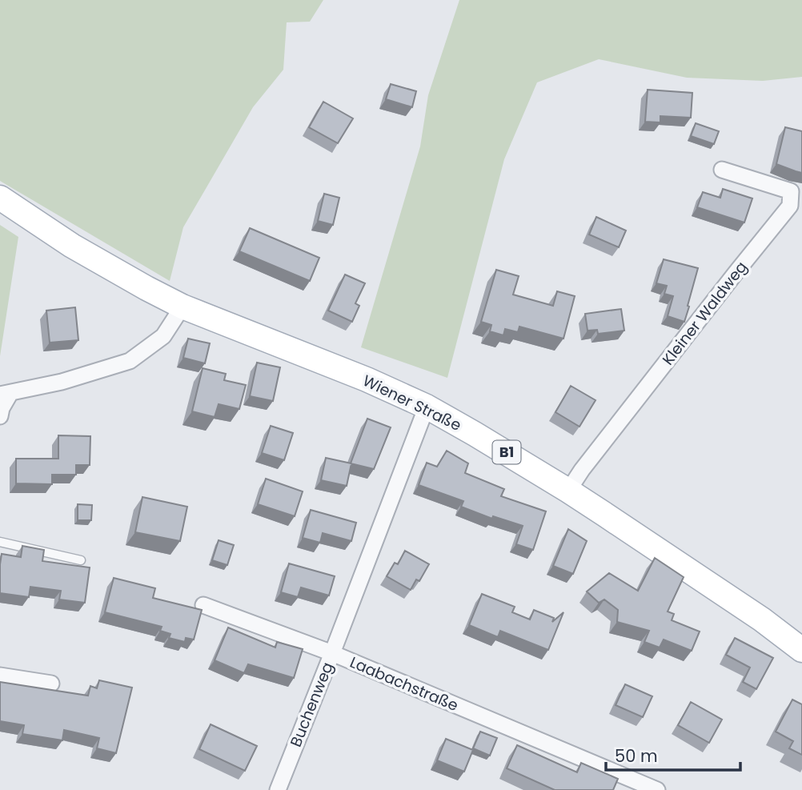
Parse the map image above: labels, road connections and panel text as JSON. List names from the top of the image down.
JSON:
{
  "streets": {
    "main road": ["Wiener Straße", "B1"],
    "street": ["Kleiner Waldweg", "Laabachstraße", "Buchenweg"]
  },
  "crossings": [
    ["Kleiner Waldweg", "Wiener Straße"],
    ["Wiener Straße", "Laabachstraße"],
    ["Laabachstraße", "Buchenweg"]
  ],
  "scale_bar": "50 m"
}
